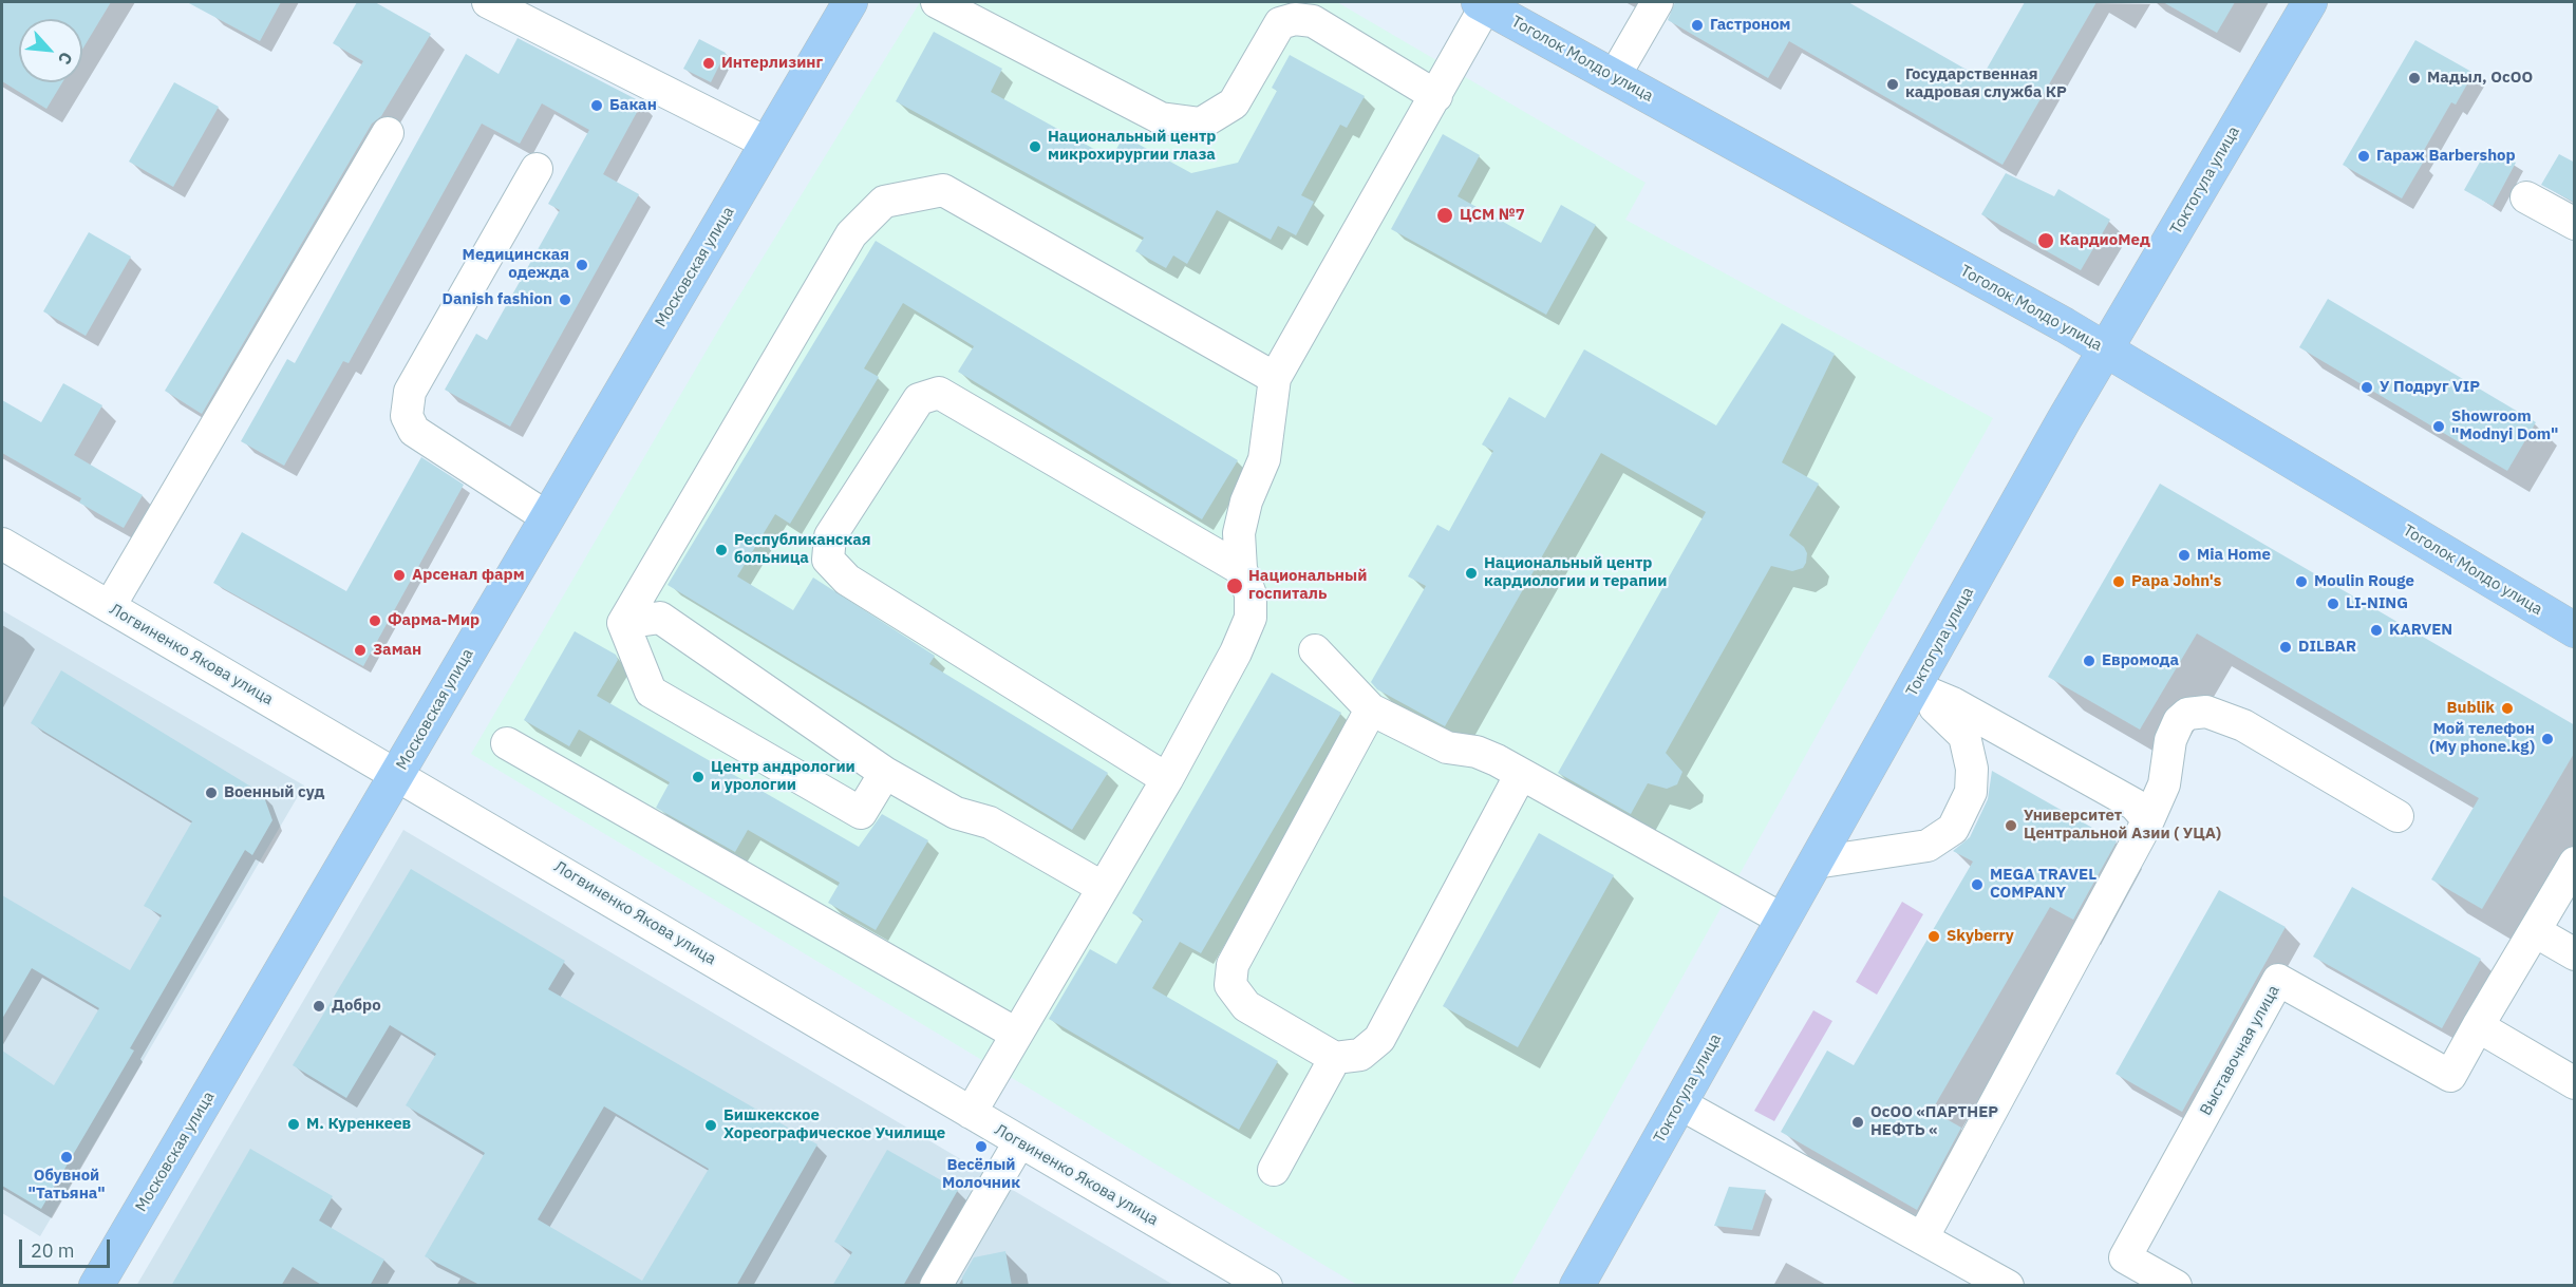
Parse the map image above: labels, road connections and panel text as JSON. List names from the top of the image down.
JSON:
{
  "streets": {
    "main road": ["Тоголок Молдо улица", "Токтогула улица", "Московская улица"],
    "street": ["Логвиненко Якова улица", "Выставочная улица"]
  },
  "crossings": [
    ["Тоголок Молдо улица", "Токтогула улица"],
    ["Московская улица", "Логвиненко Якова улица"]
  ],
  "places": [
    "Гастроном",
    "Интерлизинг",
    "Мадыл, ОсОО",
    "Государственная кадровая служба КР",
    "Бакан",
    "Национальный центр микрохирургии глаза",
    "Гараж Barbershop",
    "ЦСМ №7",
    "КардиоМед",
    "Медицинская одежда",
    "Danish fashion",
    "У Подруг VIP",
    "Showroom \"Modnyi Dom\"",
    "Республиканская больница",
    "Mia Home",
    "Национальный центр кардиологии и терапии",
    "Арсенал фарм",
    "Papa John's",
    "Moulin Rouge",
    "Национальный госпиталь",
    "LI-NING",
    "Фарма-Мир",
    "KARVEN",
    "DILBAR",
    "Заман",
    "Евромода",
    "Bublik",
    "Мой телефон (My phone.kg)",
    "Центр андрологии и урологии",
    "Военный суд",
    "Университет Центральной Азии ( УЦА)",
    "MEGA TRAVEL COMPANY",
    "Skyberry",
    "Добро",
    "ОсОО «ПАРТНЕР НЕФТЬ «",
    "М. Куренкеев",
    "Бишкекское Хореографическое Училище",
    "Весёлый Молочник",
    "Обувной \"Татьяна\""
  ],
  "scale_bar": "20 m",
  "north": "bottom right"
}
